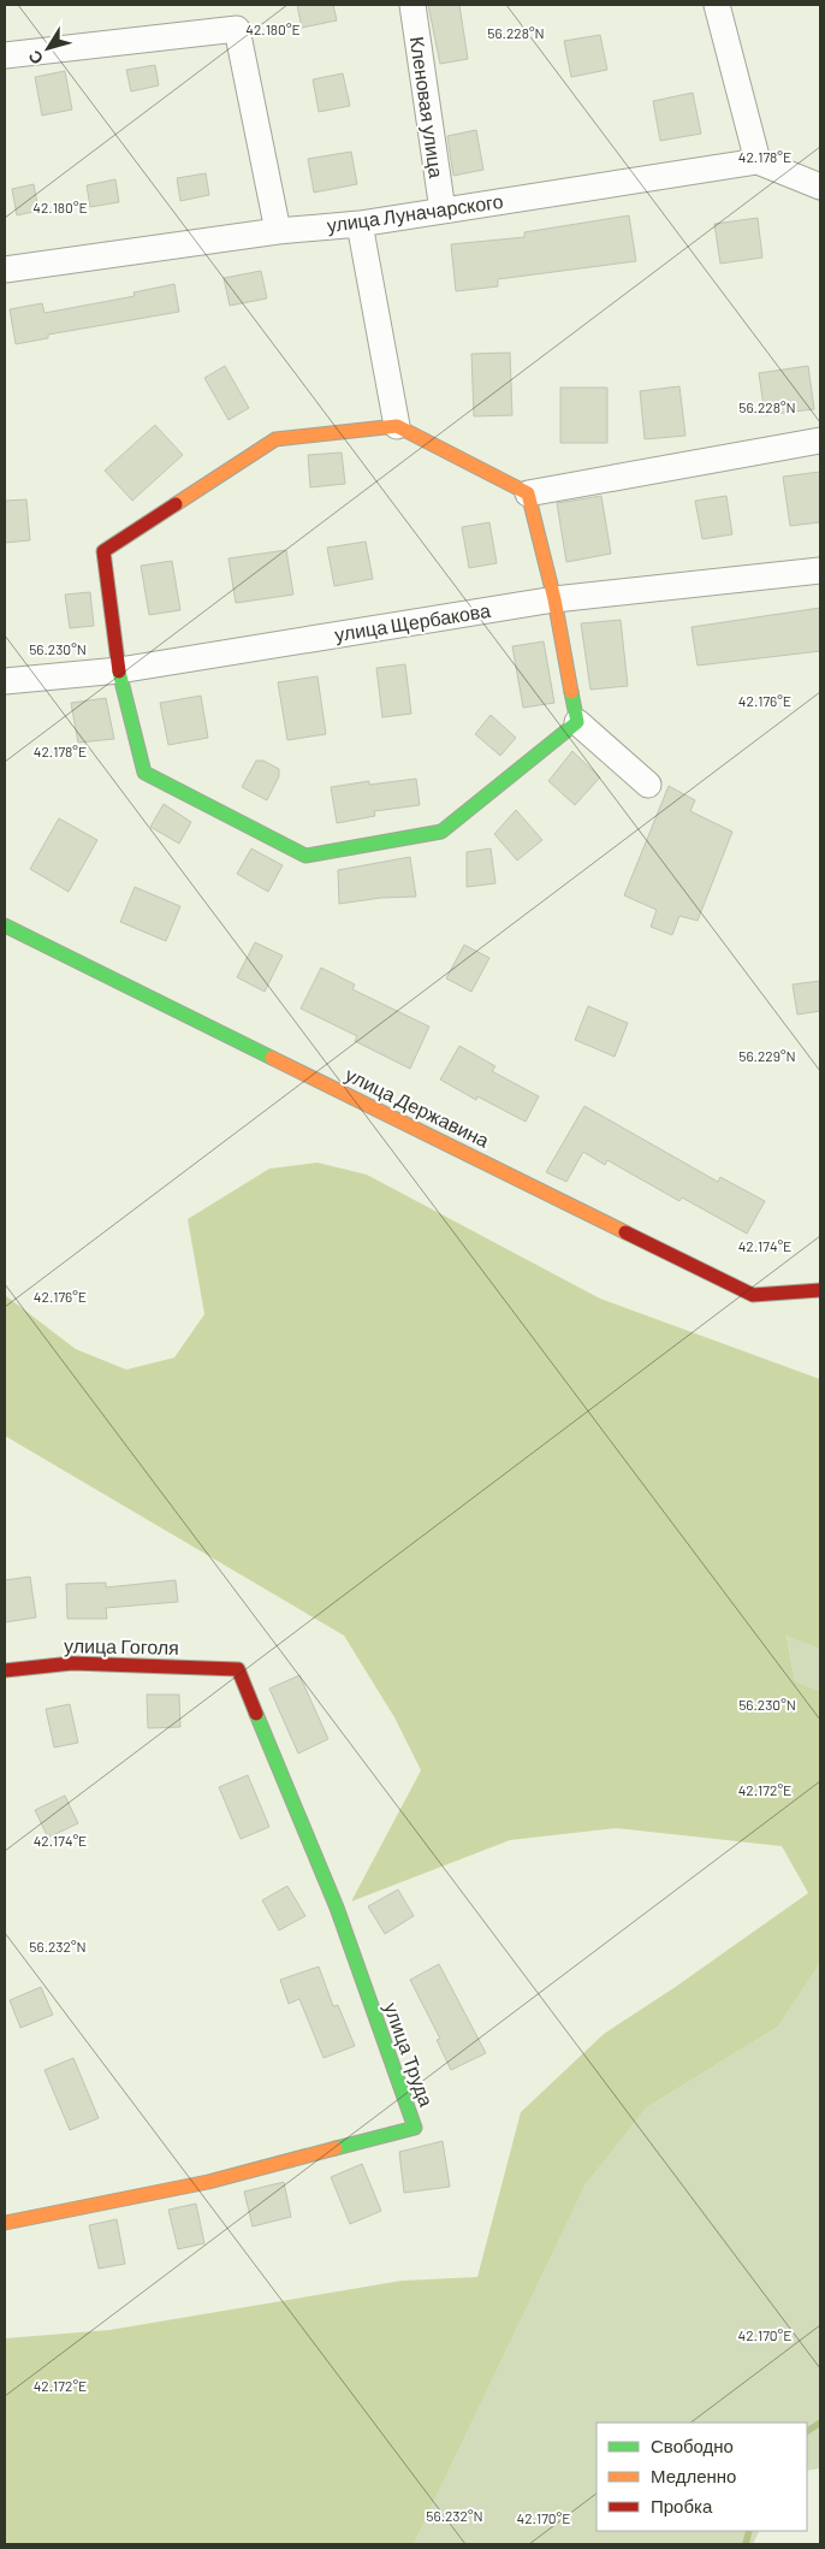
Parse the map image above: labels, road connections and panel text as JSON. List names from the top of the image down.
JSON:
{
  "streets": {
    "street": [
      "Кленовая улица",
      "улица Луначарского",
      "улица Щербакова",
      "улица Державина",
      "улица Гоголя",
      "улица Труда"
    ]
  },
  "crossings": [
    ["Кленовая улица", "улица Луначарского"],
    ["улица Гоголя", "улица Труда"]
  ],
  "legend": ["Свободно", "Медленно", "Пробка"],
  "north": "bottom left",
  "coordinates": [
    "42.180°E",
    "56.228°N",
    "42.178°E",
    "56.230°N",
    "42.176°E",
    "56.229°N",
    "42.174°E",
    "42.172°E",
    "56.232°N",
    "42.170°E"
  ]
}
